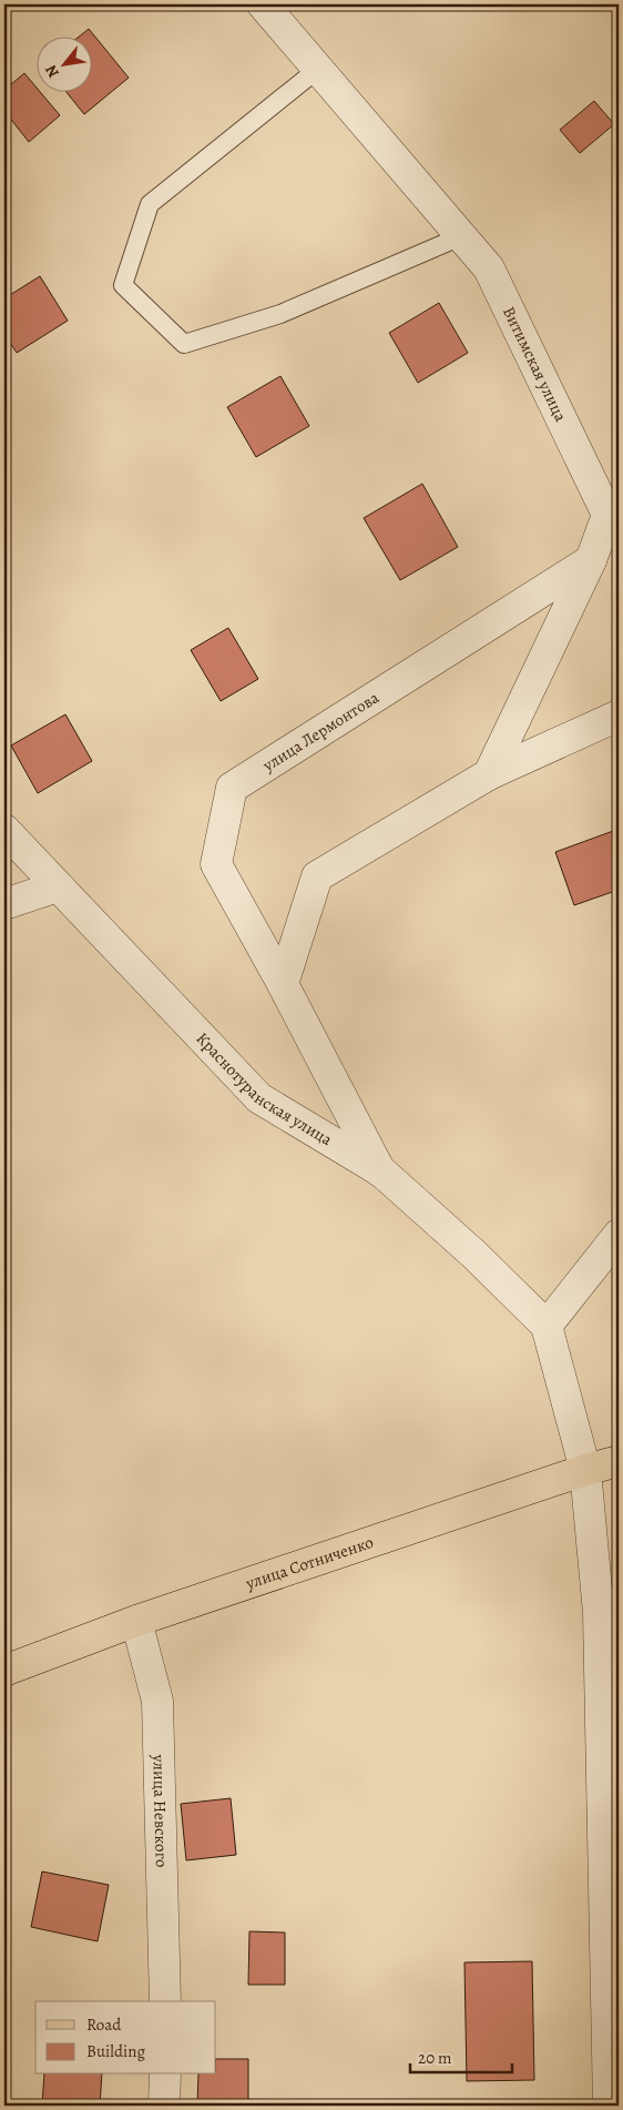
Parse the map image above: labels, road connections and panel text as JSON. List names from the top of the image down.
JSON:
{
  "streets": {
    "main road": ["улица Сотниченко"],
    "street": [
      "Витимская улица",
      "улица Лермонтова",
      "Краснотуранская улица",
      "улица Невского"
    ]
  },
  "crossings": [
    ["Витимская улица", "улица Лермонтова"],
    ["улица Лермонтова", "Краснотуранская улица"],
    ["улица Сотниченко", "улица Невского"]
  ],
  "legend": ["Road", "Building"],
  "scale_bar": "20 m",
  "north": "bottom left"
}
